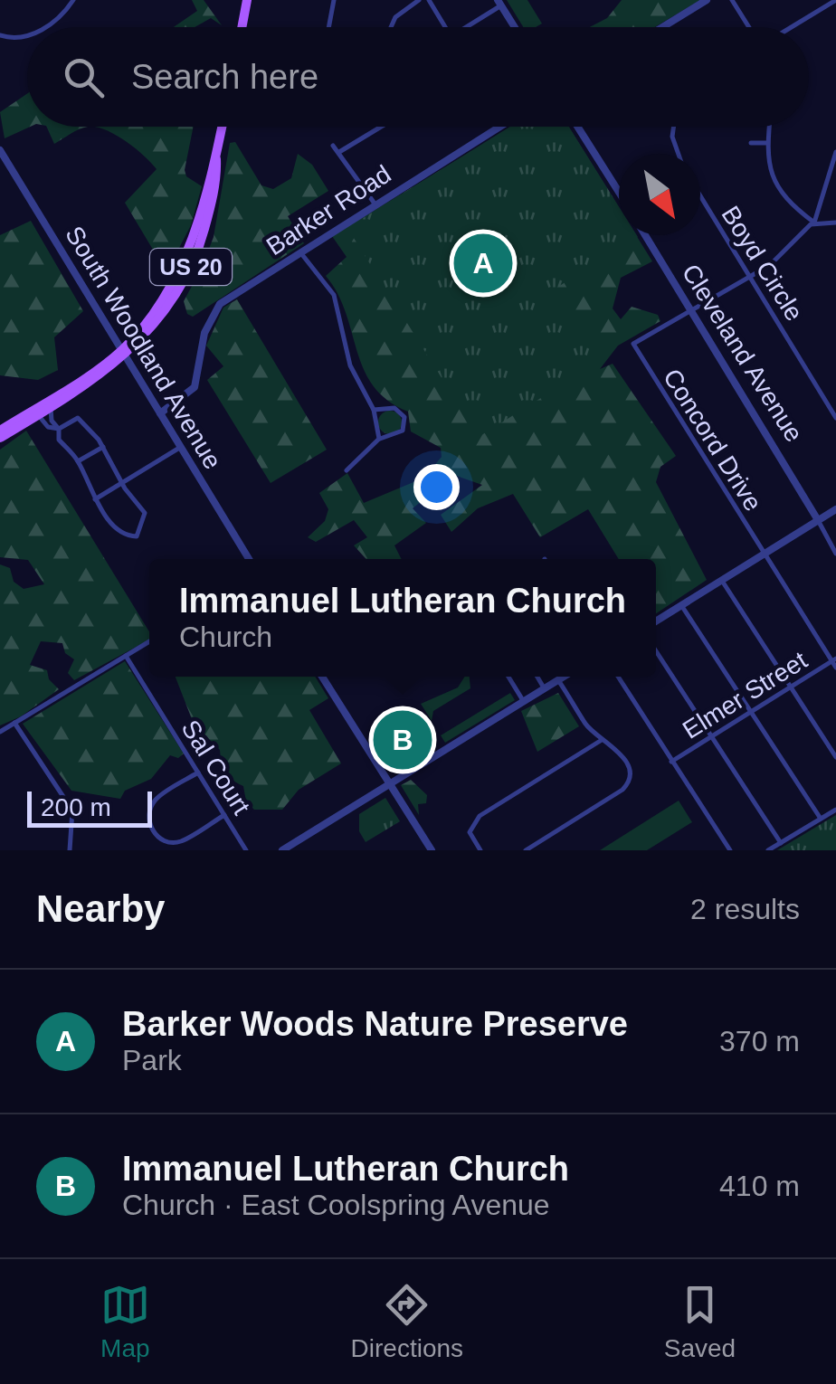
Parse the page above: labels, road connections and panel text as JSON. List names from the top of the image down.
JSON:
{
  "streets": {
    "main road": ["US 20"],
    "street": [
      "Barker Road",
      "Boyd Circle",
      "South Woodland Avenue",
      "Cleveland Avenue",
      "Concord Drive",
      "Elmer Street",
      "Sal Court"
    ]
  },
  "crossings": [
    ["Barker Road", "South Woodland Avenue"],
    ["US 20", "South Woodland Avenue"],
    ["Cleveland Avenue", "Concord Drive"],
    ["Concord Drive", "Elmer Street"]
  ],
  "scale_bar": "200 m",
  "north": "bottom right",
  "page": {
    "search": "Search here",
    "pins": ["A", "B"],
    "popup": ["Immanuel Lutheran Church", "Church"],
    "scale": "200 m",
    "heading": ["Nearby", "2 results"],
    "list": [
      {
        "mark": "A",
        "name": "Barker Woods Nature Preserve",
        "note": "Park",
        "value": "370 m"
      },
      {
        "mark": "B",
        "name": "Immanuel Lutheran Church",
        "note": "Church · East Coolspring Avenue",
        "value": "410 m"
      }
    ],
    "nav": ["Map", "Directions", "Saved"]
  }
}
